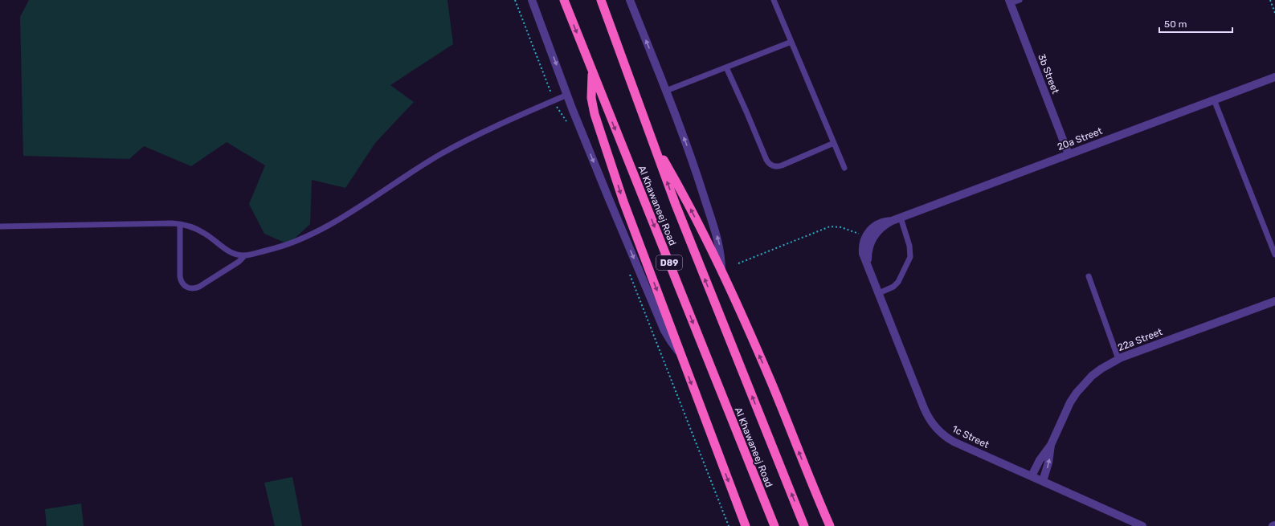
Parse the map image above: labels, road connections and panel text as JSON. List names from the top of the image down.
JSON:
{
  "streets": {
    "highway": ["Al Khawaneej Road", "D89"],
    "street": [
      "3b Street",
      "20a Street",
      "22a Street",
      "1c Street"
    ]
  },
  "crossings": [
    ["3b Street", "20a Street"],
    ["20a Street", "1c Street"],
    ["22a Street", "1c Street"]
  ],
  "scale_bar": "50 m"
}
